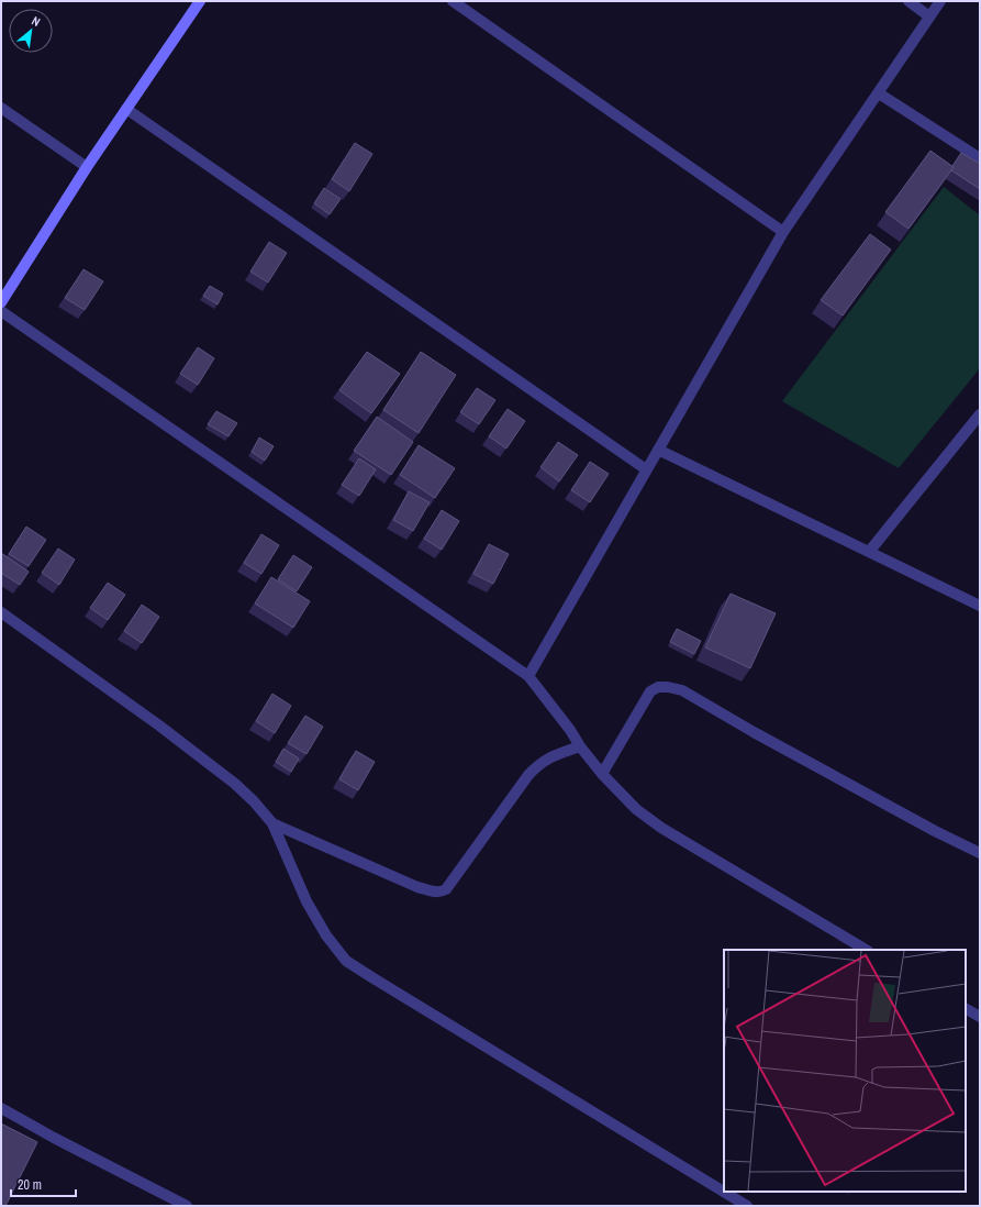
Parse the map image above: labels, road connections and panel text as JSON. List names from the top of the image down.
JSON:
{
  "scale_bar": "20 m",
  "north": "top right"
}
